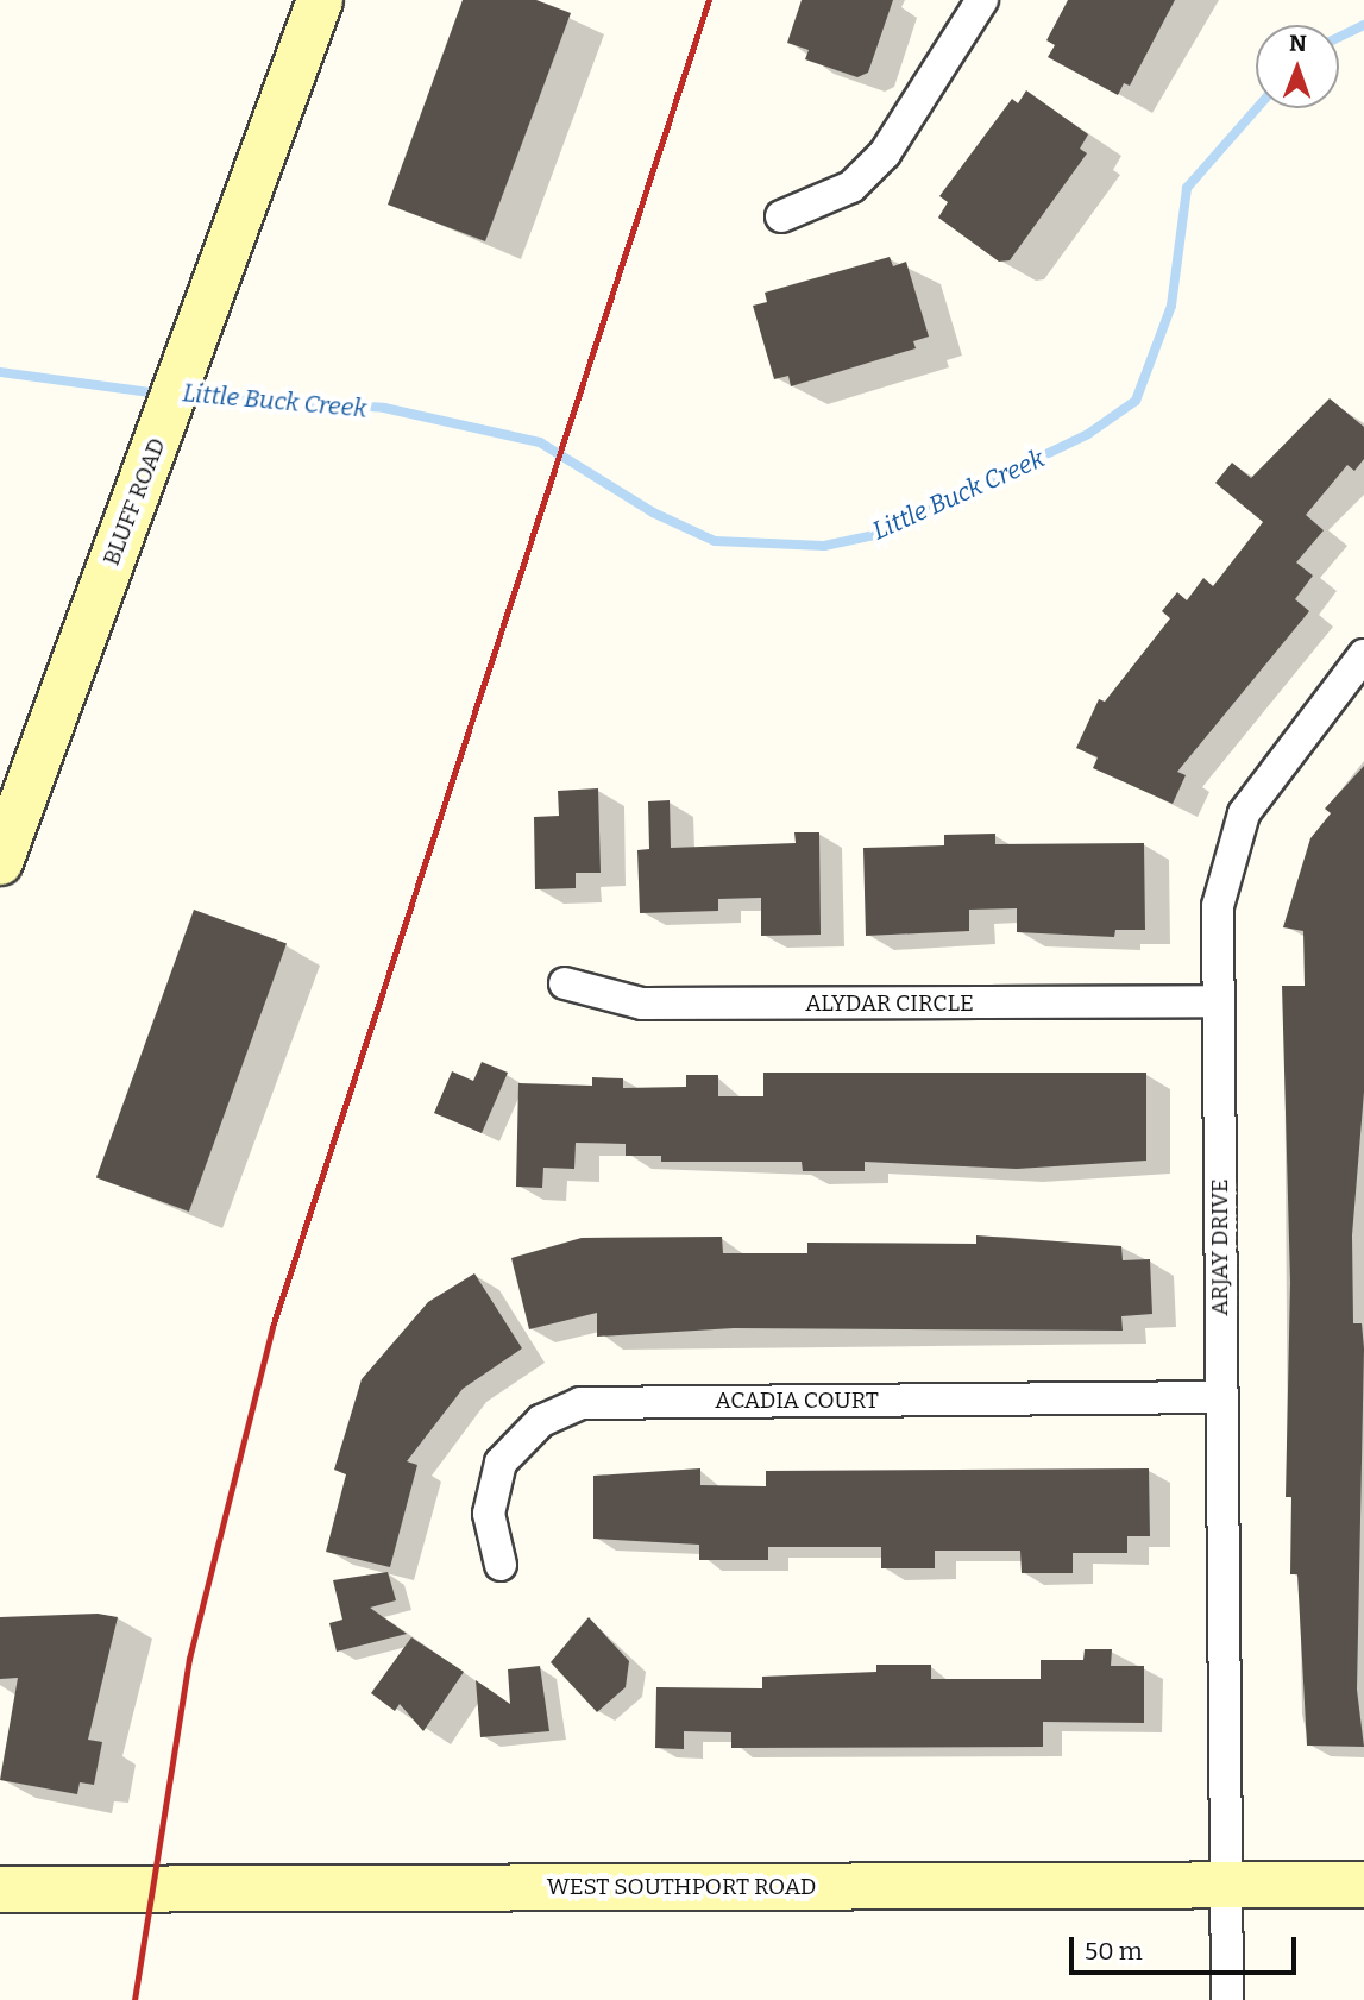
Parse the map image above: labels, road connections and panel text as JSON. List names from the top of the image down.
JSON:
{
  "streets": {
    "main road": ["BLUFF ROAD", "WEST SOUTHPORT ROAD"],
    "street": ["ALYDAR CIRCLE", "ARJAY DRIVE", "ACADIA COURT"]
  },
  "crossings": [
    ["ALYDAR CIRCLE", "ARJAY DRIVE"],
    ["ARJAY DRIVE", "ACADIA COURT"],
    ["ARJAY DRIVE", "WEST SOUTHPORT ROAD"]
  ],
  "water": ["Little Buck Creek"],
  "scale_bar": "50 m",
  "north": "top"
}
